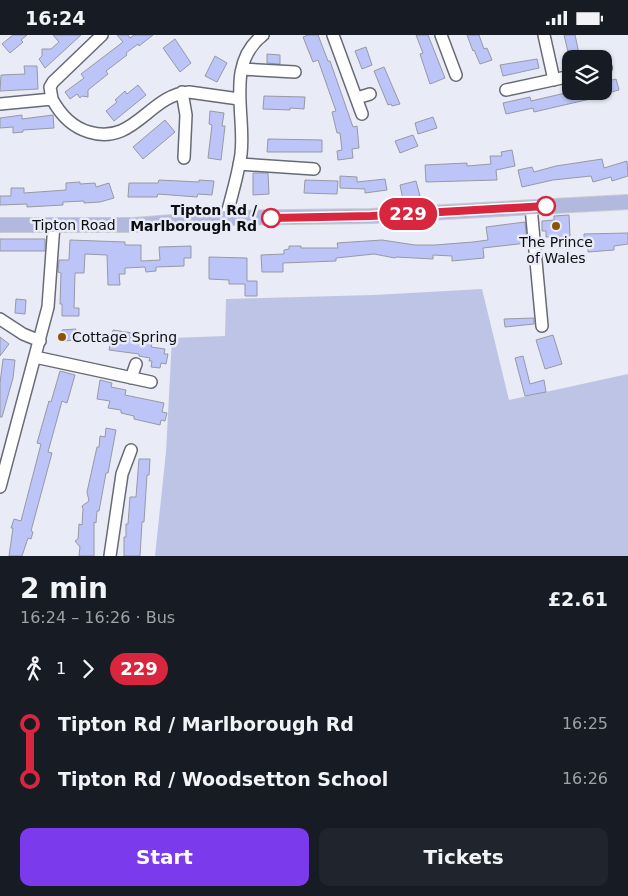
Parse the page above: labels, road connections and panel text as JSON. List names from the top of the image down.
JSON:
{
  "streets": {
    "main road": ["Tipton Road"]
  },
  "places": ["Tipton Rd / Marlborough Rd", "The Prince of Wales", "Cottage Spring"],
  "lines": ["bus line 229"],
  "page": {
    "status": "16:24",
    "on_map": "229",
    "heading": ["2 min", "16:24 – 16:26 · Bus", "£2.61"],
    "legs": ["1", "229"],
    "list": [
      {
        "name": "Tipton Rd / Marlborough Rd",
        "value": "16:25"
      },
      {
        "name": "Tipton Rd / Woodsetton School",
        "value": "16:26"
      }
    ],
    "buttons": ["Start", "Tickets"]
  }
}
